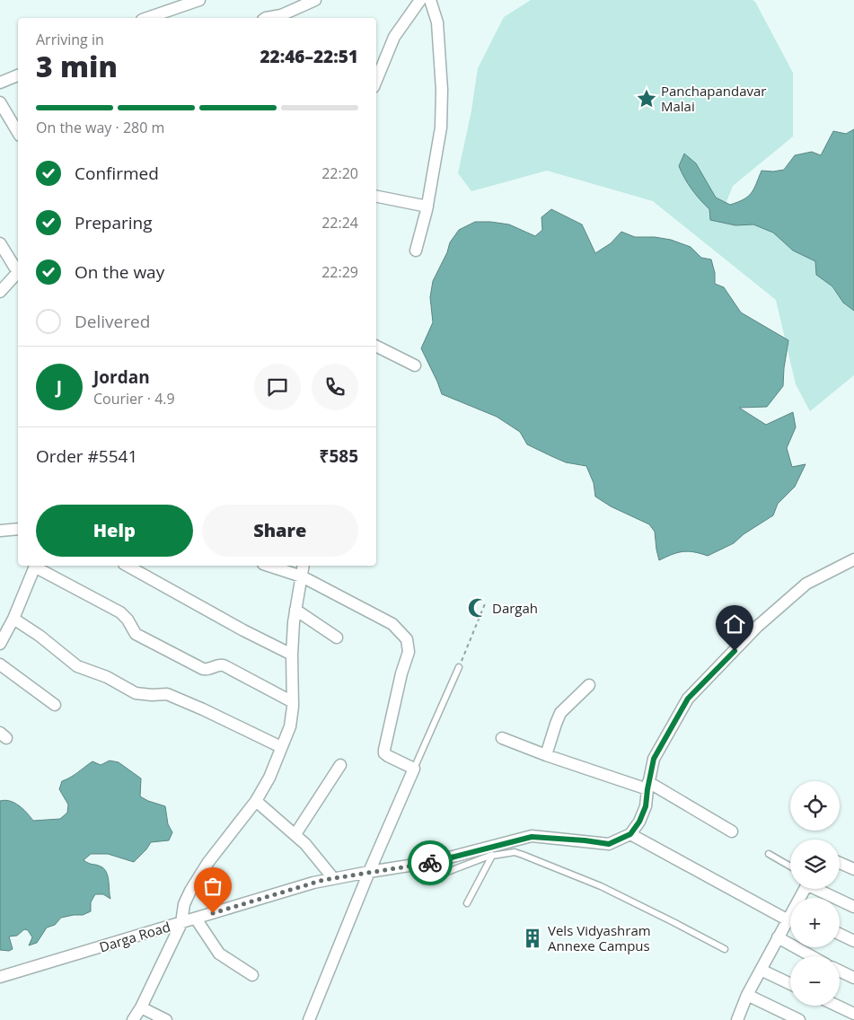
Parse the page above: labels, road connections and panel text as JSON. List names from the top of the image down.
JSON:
{
  "streets": {
    "street": ["Darga Road"]
  },
  "places": {
    "place": ["Panchapandavar Malai"],
    "mosque": ["Dargah"],
    "building": ["Vels Vidyashram Annexe Campus"]
  },
  "page": {
    "heading": ["3 min", "Arriving in", "22:46–22:51"],
    "panel": [
      "Jordan",
      "Courier · 4.9",
      "Order #5541",
      "₹585"
    ],
    "bar": "On the way · 280 m",
    "list": [
      ["Confirmed", "22:20"],
      ["Preparing", "22:24"],
      ["On the way", "22:29"],
      "Delivered"
    ],
    "round": "J",
    "buttons": ["Help", "Share"],
    "map_buttons": ["+", "−"]
  }
}
